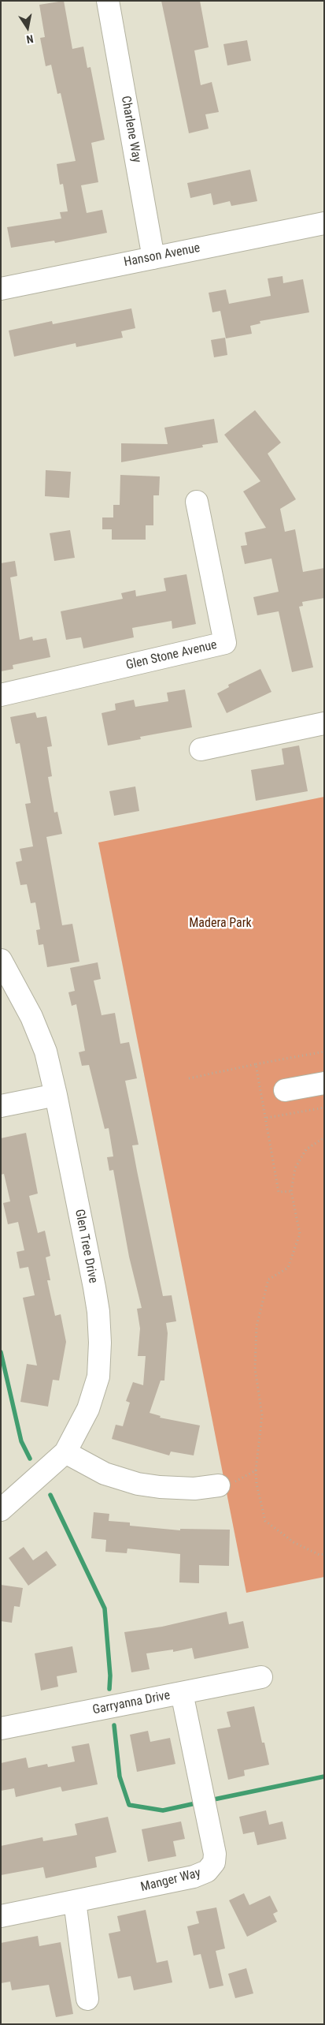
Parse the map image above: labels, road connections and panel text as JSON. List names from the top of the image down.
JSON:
{
  "streets": {
    "street": [
      "Charlene Way",
      "Hanson Avenue",
      "Glen Stone Avenue",
      "Glen Tree Drive",
      "Garryanna Drive",
      "Manger Way"
    ]
  },
  "crossings": [
    ["Charlene Way", "Hanson Avenue"],
    ["Garryanna Drive", "Manger Way"]
  ],
  "parks": ["Madera Park"],
  "north": "bottom"
}
